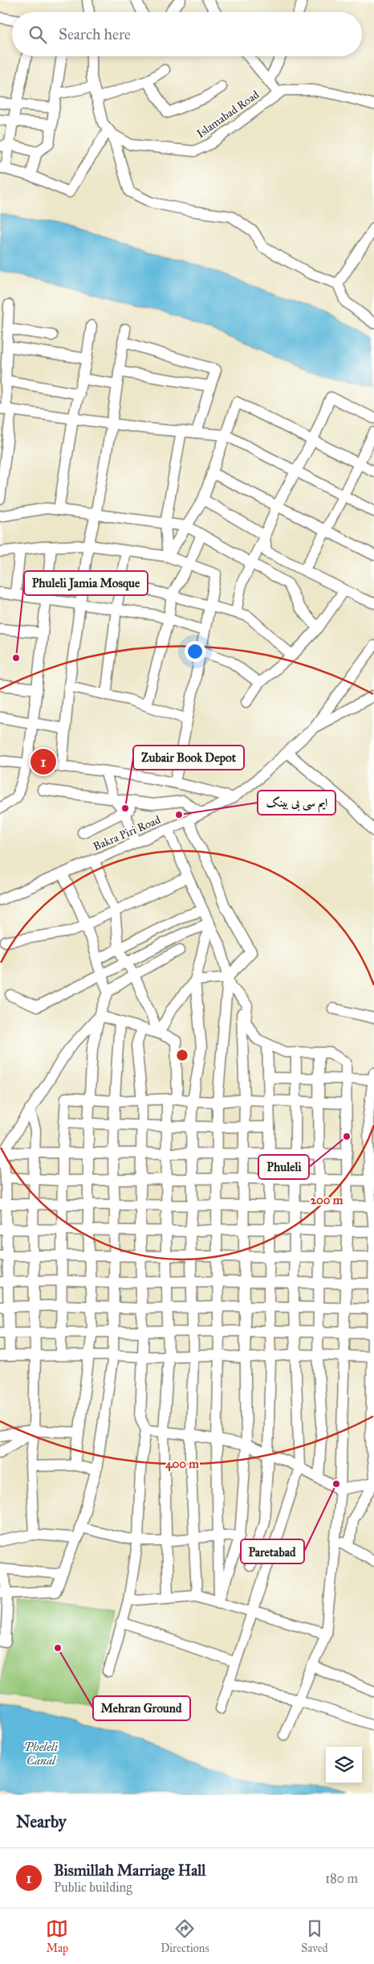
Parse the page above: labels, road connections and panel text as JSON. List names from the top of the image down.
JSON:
{
  "streets": {
    "street": ["Islamabad Road", "Bakra Piri Road"]
  },
  "water": ["Pheleli Canal"],
  "places": [
    "Phuleli Jamia Mosque",
    "Zubair Book Depot",
    "ایم سی بی بینک",
    "Phuleli",
    "Paretabad",
    "Mehran Ground"
  ],
  "page": {
    "search": "Search here",
    "pins": "1",
    "heading": "Nearby",
    "list": [
      {
        "mark": "1",
        "name": "Bismillah Marriage Hall",
        "note": "Public building",
        "value": "180 m"
      }
    ],
    "nav": ["Map", "Directions", "Saved"]
  },
  "rings": ["200 m", "400 m"]
}
